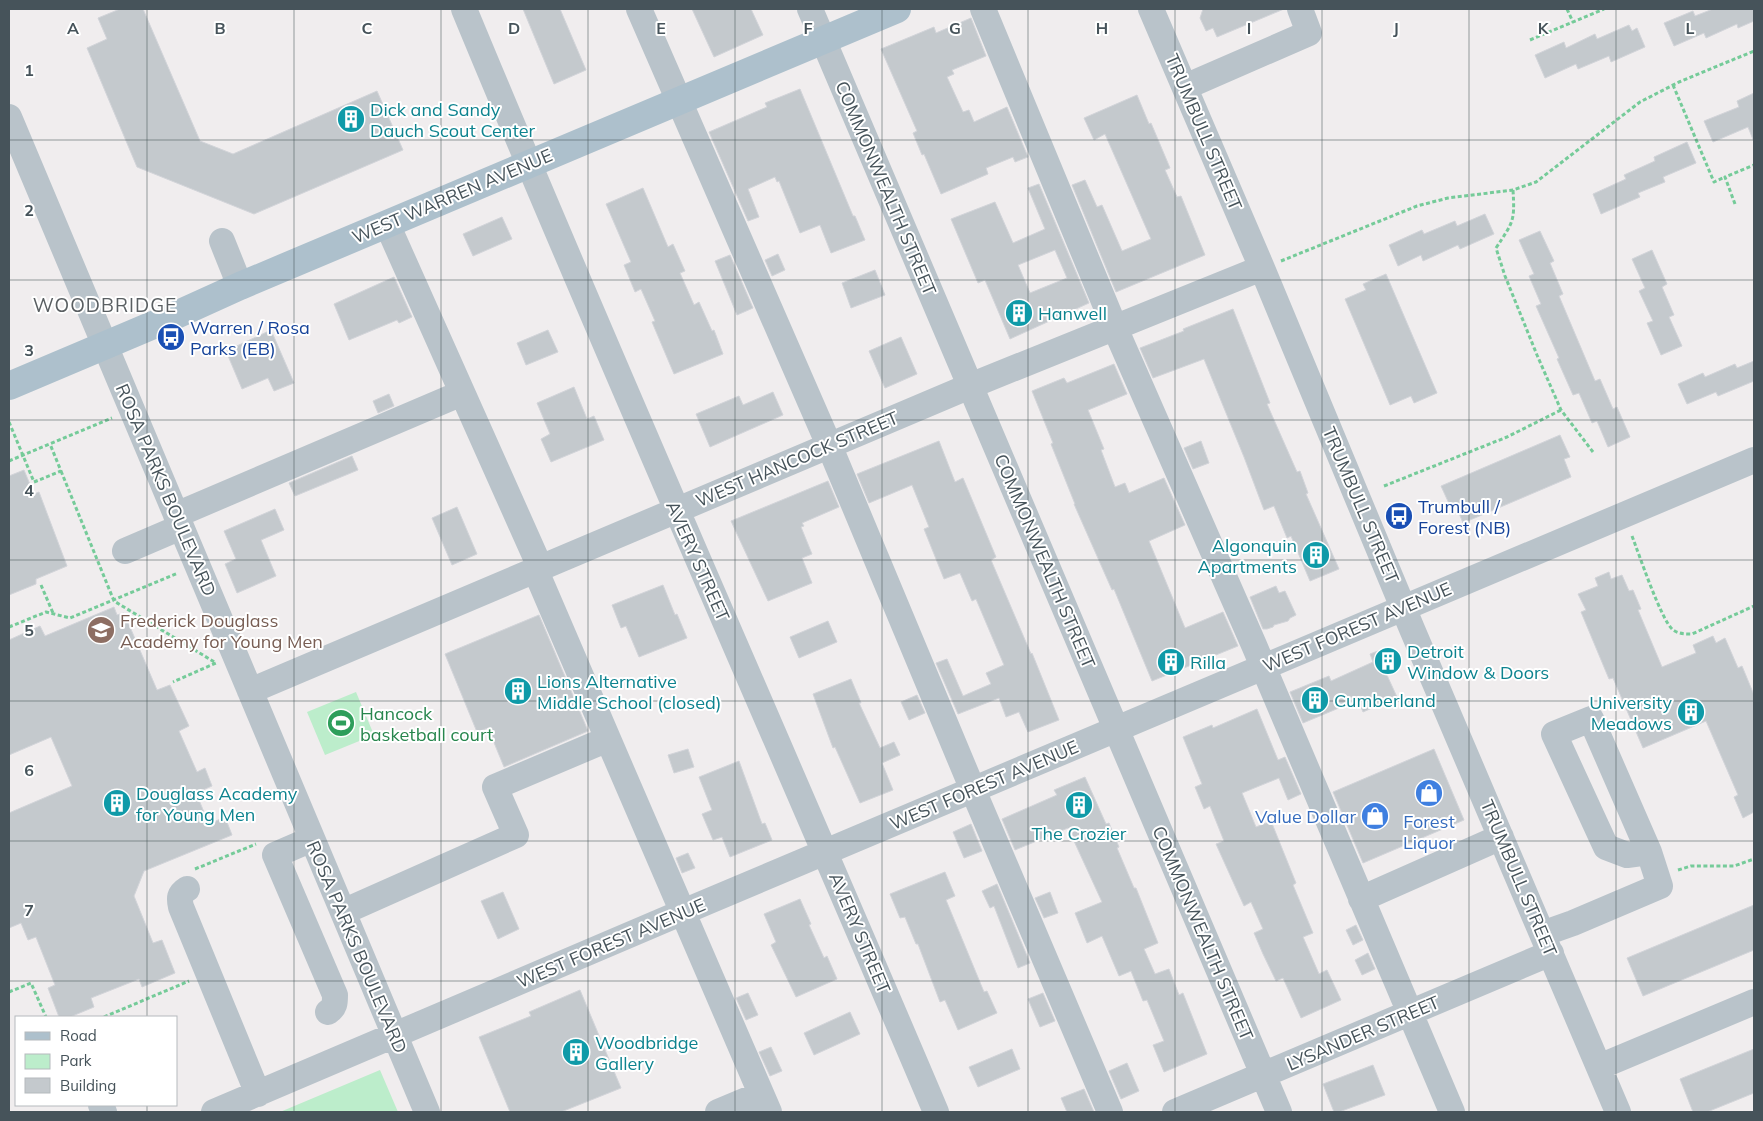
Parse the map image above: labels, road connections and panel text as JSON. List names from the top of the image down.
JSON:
{
  "streets": {
    "main road": ["WEST WARREN AVENUE"],
    "street": [
      "TRUMBULL STREET",
      "COMMONWEALTH STREET",
      "WEST HANCOCK STREET",
      "ROSA PARKS BOULEVARD",
      "AVERY STREET",
      "WEST FOREST AVENUE",
      "LYSANDER STREET"
    ]
  },
  "crossings": [
    ["TRUMBULL STREET", "WEST HANCOCK STREET"],
    ["TRUMBULL STREET", "WEST FOREST AVENUE"],
    ["TRUMBULL STREET", "LYSANDER STREET"],
    ["COMMONWEALTH STREET", "WEST WARREN AVENUE"],
    ["COMMONWEALTH STREET", "WEST HANCOCK STREET"],
    ["COMMONWEALTH STREET", "WEST FOREST AVENUE"],
    ["COMMONWEALTH STREET", "LYSANDER STREET"],
    ["WEST WARREN AVENUE", "ROSA PARKS BOULEVARD"],
    ["WEST WARREN AVENUE", "AVERY STREET"],
    ["WEST HANCOCK STREET", "ROSA PARKS BOULEVARD"],
    ["WEST HANCOCK STREET", "AVERY STREET"],
    ["ROSA PARKS BOULEVARD", "WEST FOREST AVENUE"],
    ["AVERY STREET", "WEST FOREST AVENUE"]
  ],
  "districts": ["WOODBRIDGE"],
  "places": {
    "building": [
      "Dick and Sandy Dauch Scout Center",
      "Hanwell",
      "Algonquin Apartments",
      "Detroit Window & Doors",
      "Rilla",
      "Lions Alternative Middle School (closed)",
      "Cumberland",
      "University Meadows",
      "Douglass Academy for Young Men",
      "The Crozier",
      "Woodbridge Gallery"
    ],
    "bus stop": ["Warren / Rosa Parks (EB)", "Trumbull / Forest (NB)"],
    "school or university": ["Frederick Douglass Academy for Young Men"],
    "sports": ["Hancock basketball court"],
    "shop": ["Forest Liquor", "Value Dollar"]
  },
  "legend": ["Road", "Park", "Building"],
  "grid": {
    "columns": [
      "A",
      "B",
      "C",
      "D",
      "E",
      "F",
      "G",
      "H",
      "I",
      "J",
      "K",
      "L"
    ],
    "rows": [
      "1",
      "2",
      "3",
      "4",
      "5",
      "6",
      "7"
    ]
  }
}
